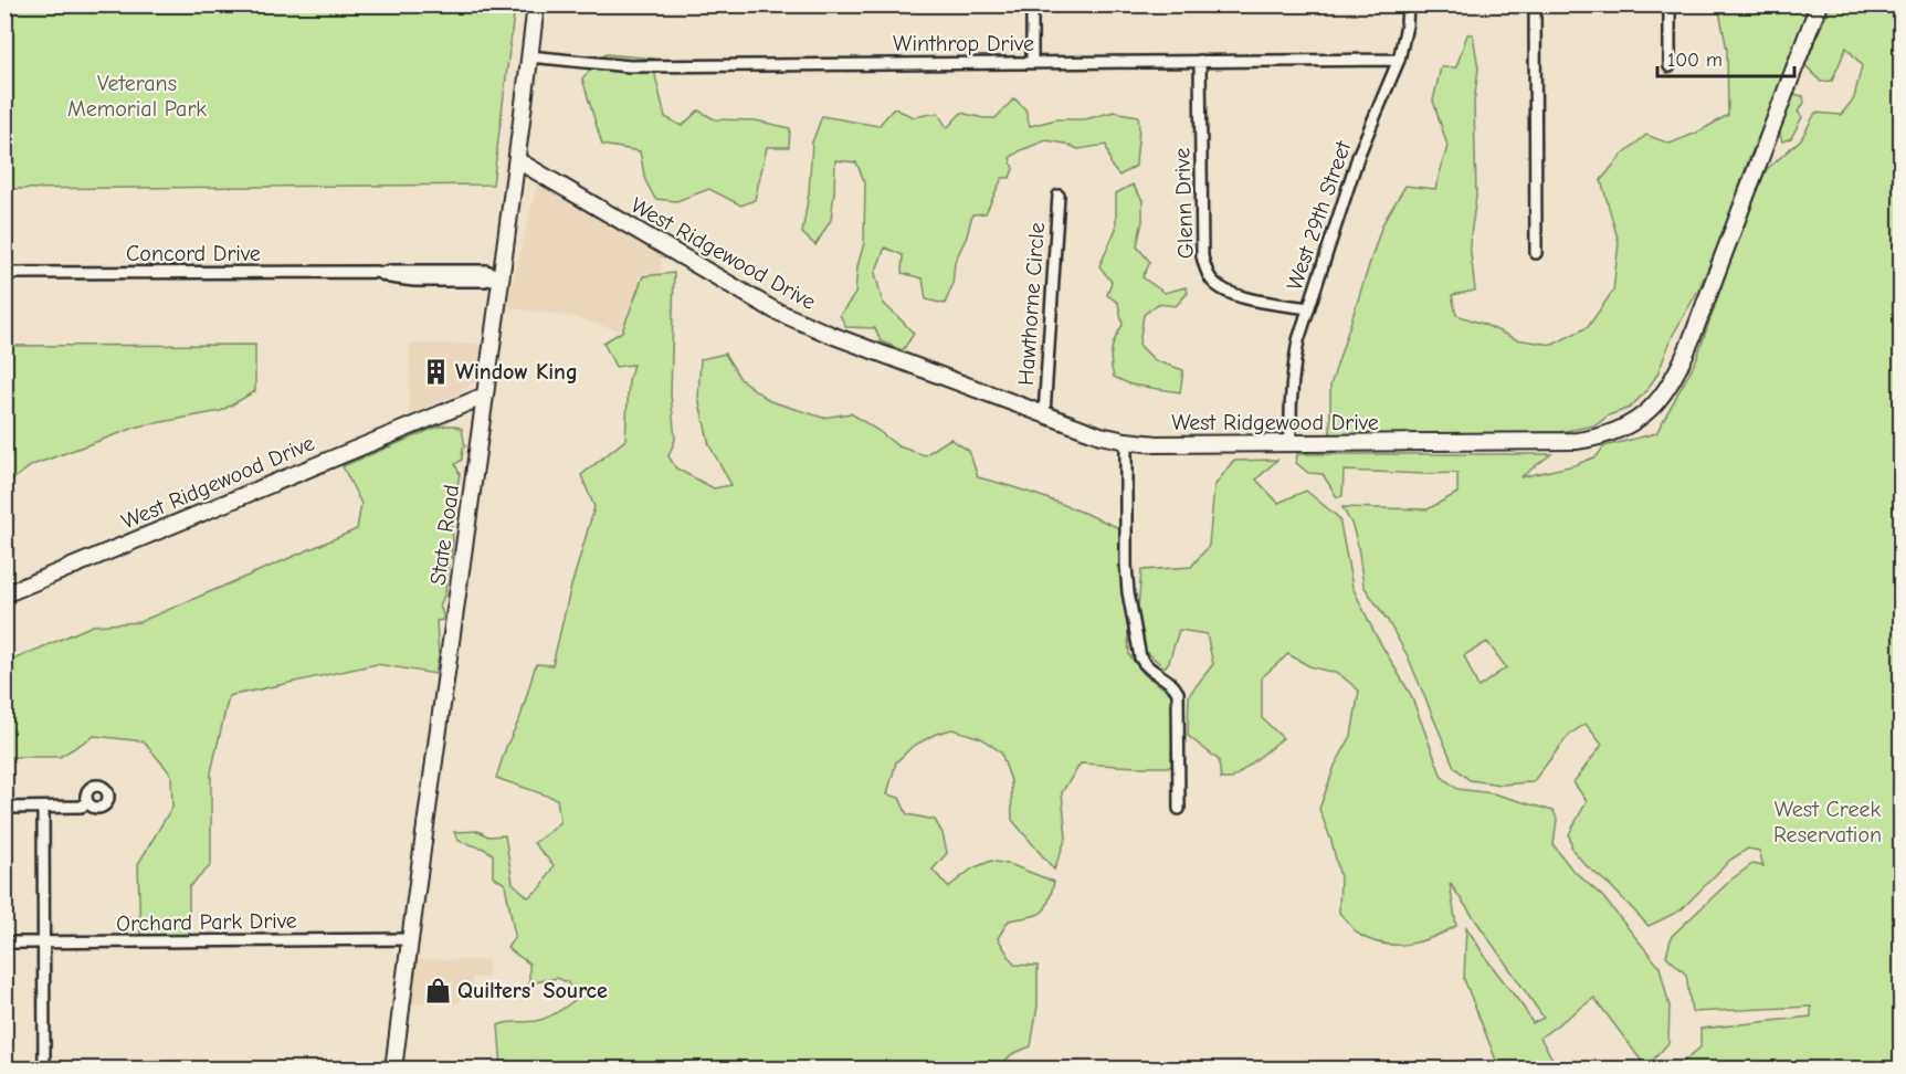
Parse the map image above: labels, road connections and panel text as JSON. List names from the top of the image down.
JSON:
{
  "streets": {
    "street": [
      "Winthrop Drive",
      "Glenn Drive",
      "West 29th Street",
      "Concord Drive",
      "West Ridgewood Drive",
      "Hawthorne Circle",
      "State Road",
      "Orchard Park Drive"
    ]
  },
  "crossings": [
    ["Winthrop Drive", "Glenn Drive"],
    ["Winthrop Drive", "West 29th Street"],
    ["Winthrop Drive", "State Road"],
    ["Glenn Drive", "West 29th Street"],
    ["West 29th Street", "West Ridgewood Drive"],
    ["Concord Drive", "State Road"],
    ["West Ridgewood Drive", "Hawthorne Circle"],
    ["West Ridgewood Drive", "State Road"],
    ["State Road", "Orchard Park Drive"]
  ],
  "parks": ["Veterans Memorial Park", "West Creek Reservation"],
  "places": {
    "building": ["Window King"],
    "shop": ["Quilters' Source"]
  },
  "scale_bar": "100 m"
}
